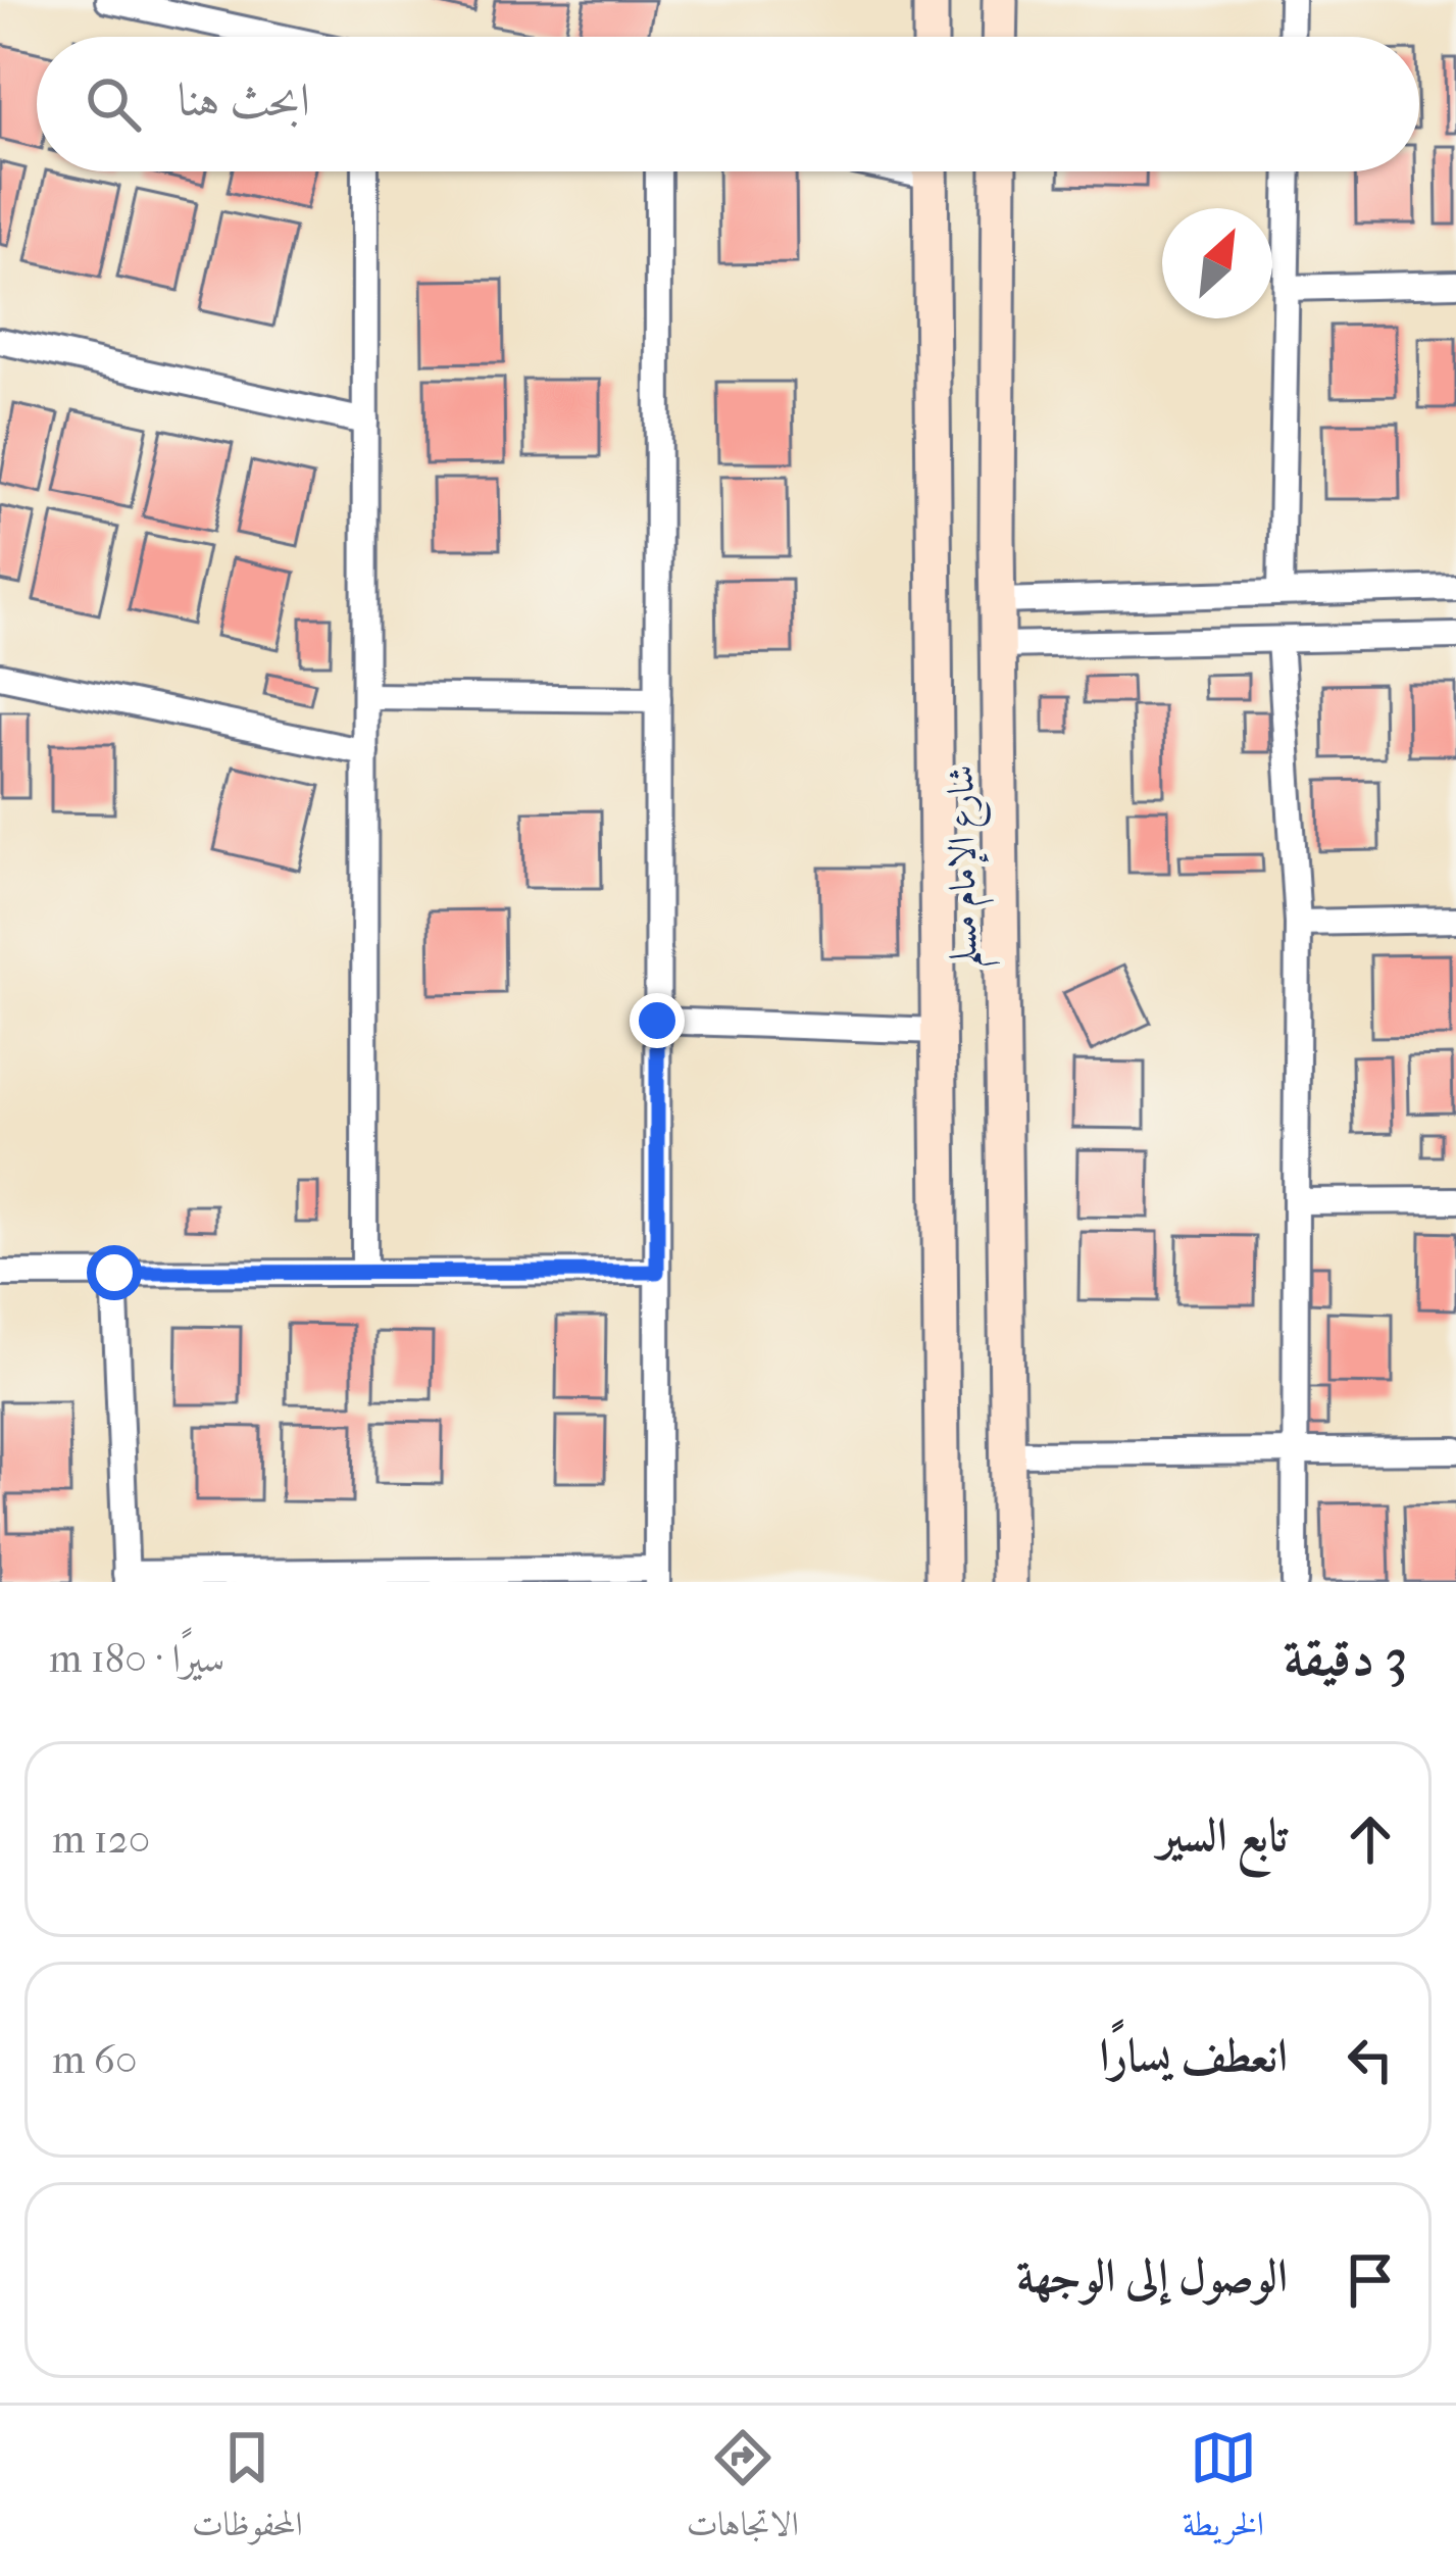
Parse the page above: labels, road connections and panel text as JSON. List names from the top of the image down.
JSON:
{
  "streets": {
    "main road": ["شارع الإمام مسلم"]
  },
  "north": "top right",
  "page": {
    "search": "ابحث هنا",
    "heading": ["3 دقيقة", "سيرًا · 180 m"],
    "list": [
      ["تابع السير", "120 m"],
      ["انعطف يسارًا", "60 m"],
      "الوصول إلى الوجهة"
    ],
    "nav": ["الخريطة", "الاتجاهات", "المحفوظات"]
  }
}
